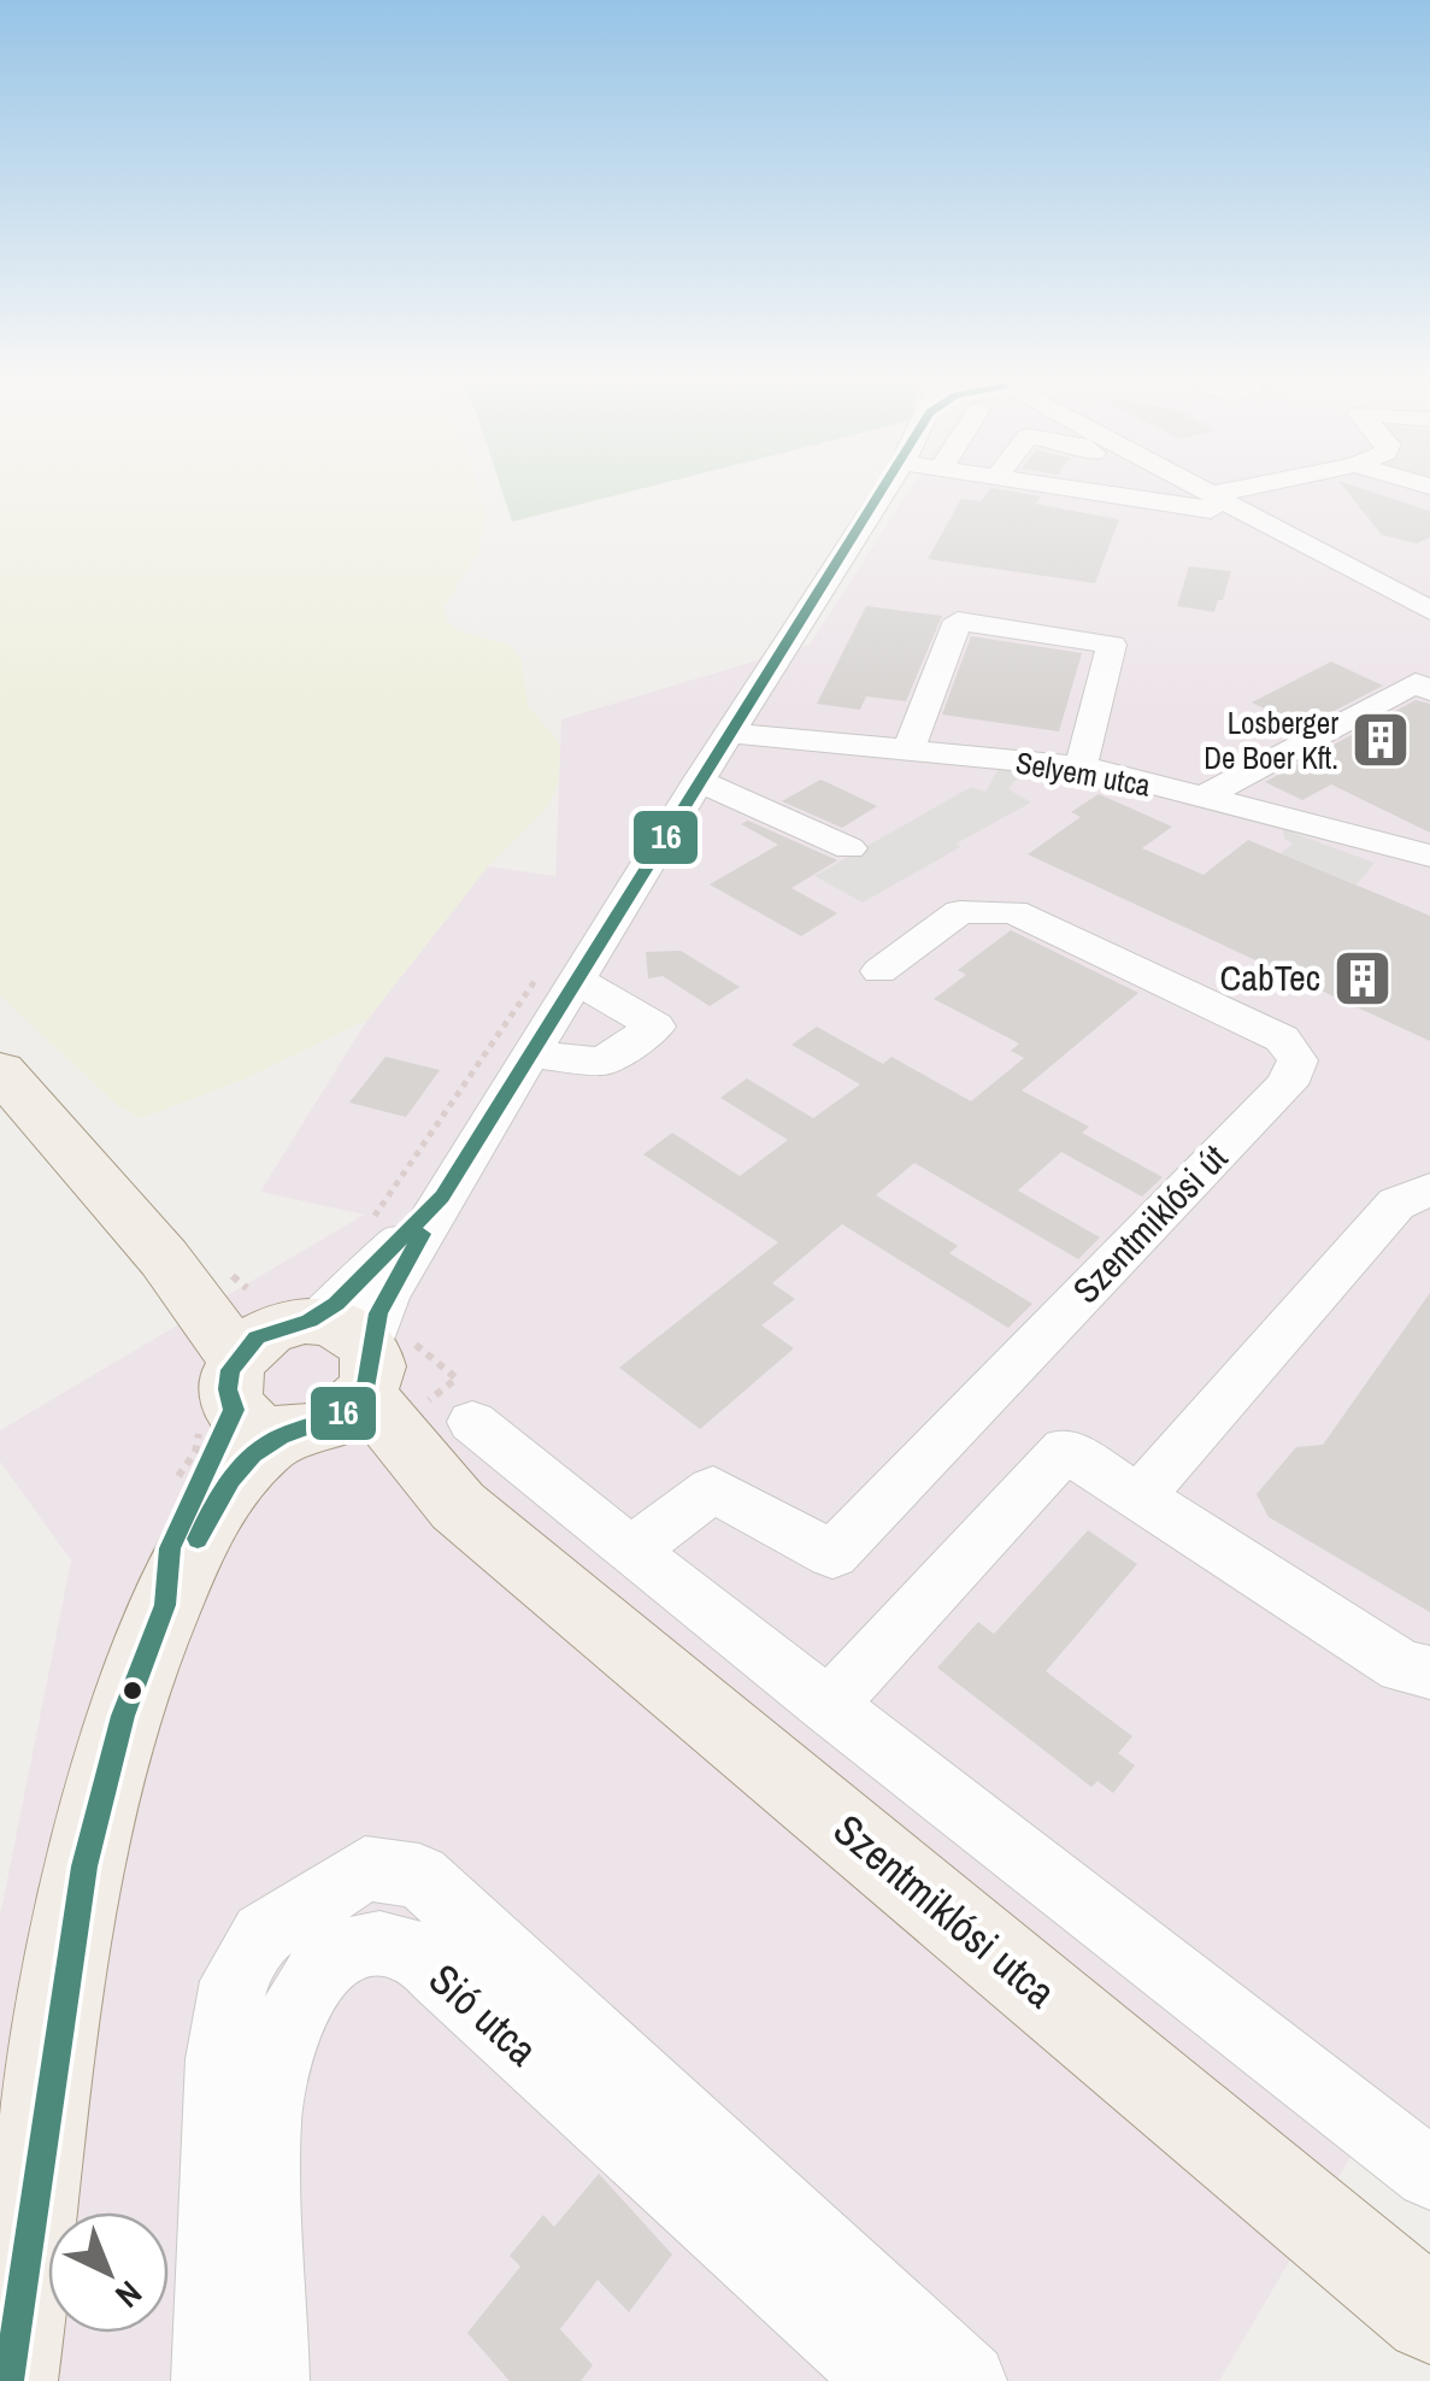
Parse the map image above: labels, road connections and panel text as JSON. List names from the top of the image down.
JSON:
{
  "streets": {
    "main road": ["Szentmiklósi utca"],
    "street": ["Selyem utca", "Szentmiklósi út", "Sió utca"]
  },
  "places": {
    "building": ["Losberger De Boer Kft.", "CabTec"]
  },
  "lines": ["transit line 16"],
  "north": "bottom right"
}
